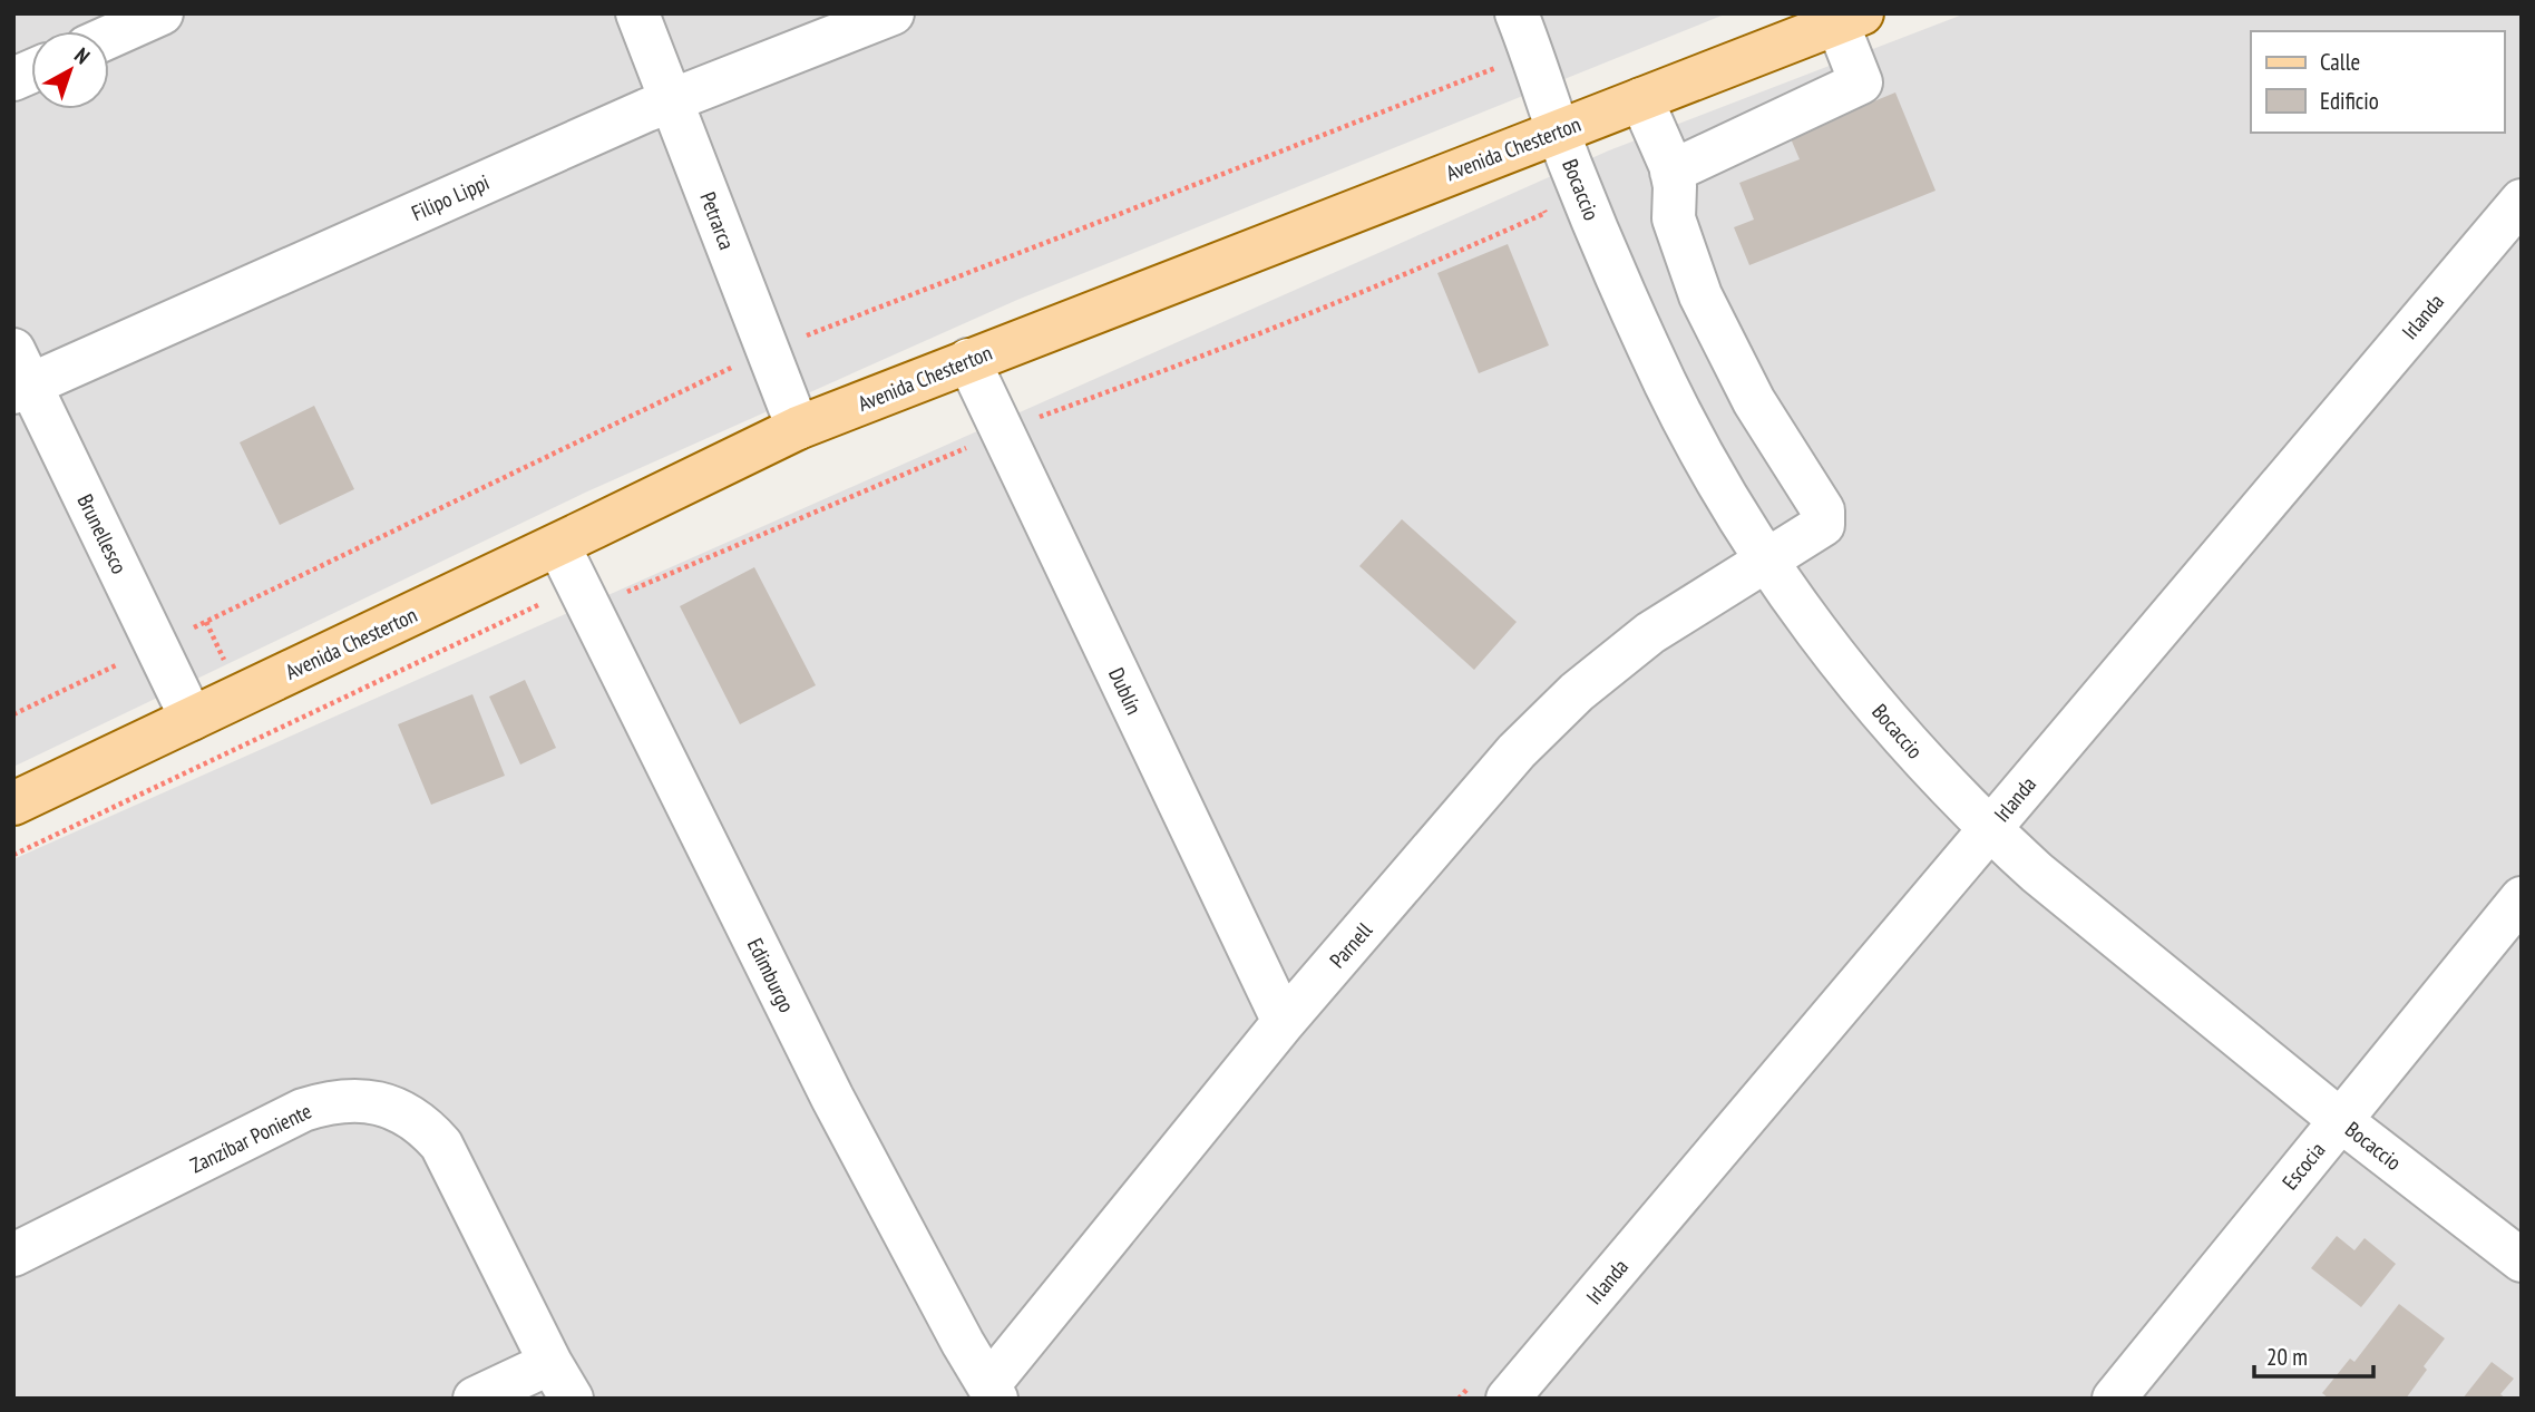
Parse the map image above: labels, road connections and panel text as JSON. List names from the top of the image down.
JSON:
{
  "streets": {
    "main road": ["Avenida Chesterton"],
    "street": [
      "Bocaccio",
      "Filipo Lippi",
      "Petrarca",
      "Irlanda",
      "Brunellesco",
      "Dublín",
      "Parnell",
      "Edimburgo",
      "Zanzíbar Poniente",
      "Escocia"
    ]
  },
  "crossings": [
    ["Avenida Chesterton", "Bocaccio"],
    ["Avenida Chesterton", "Petrarca"],
    ["Avenida Chesterton", "Brunellesco"],
    ["Avenida Chesterton", "Dublín"],
    ["Avenida Chesterton", "Edimburgo"],
    ["Bocaccio", "Irlanda"],
    ["Bocaccio", "Parnell"],
    ["Bocaccio", "Escocia"],
    ["Filipo Lippi", "Petrarca"],
    ["Filipo Lippi", "Brunellesco"],
    ["Dublín", "Parnell"],
    ["Parnell", "Edimburgo"]
  ],
  "legend": ["Calle", "Edificio"],
  "scale_bar": "20 m",
  "north": "top right"
}
